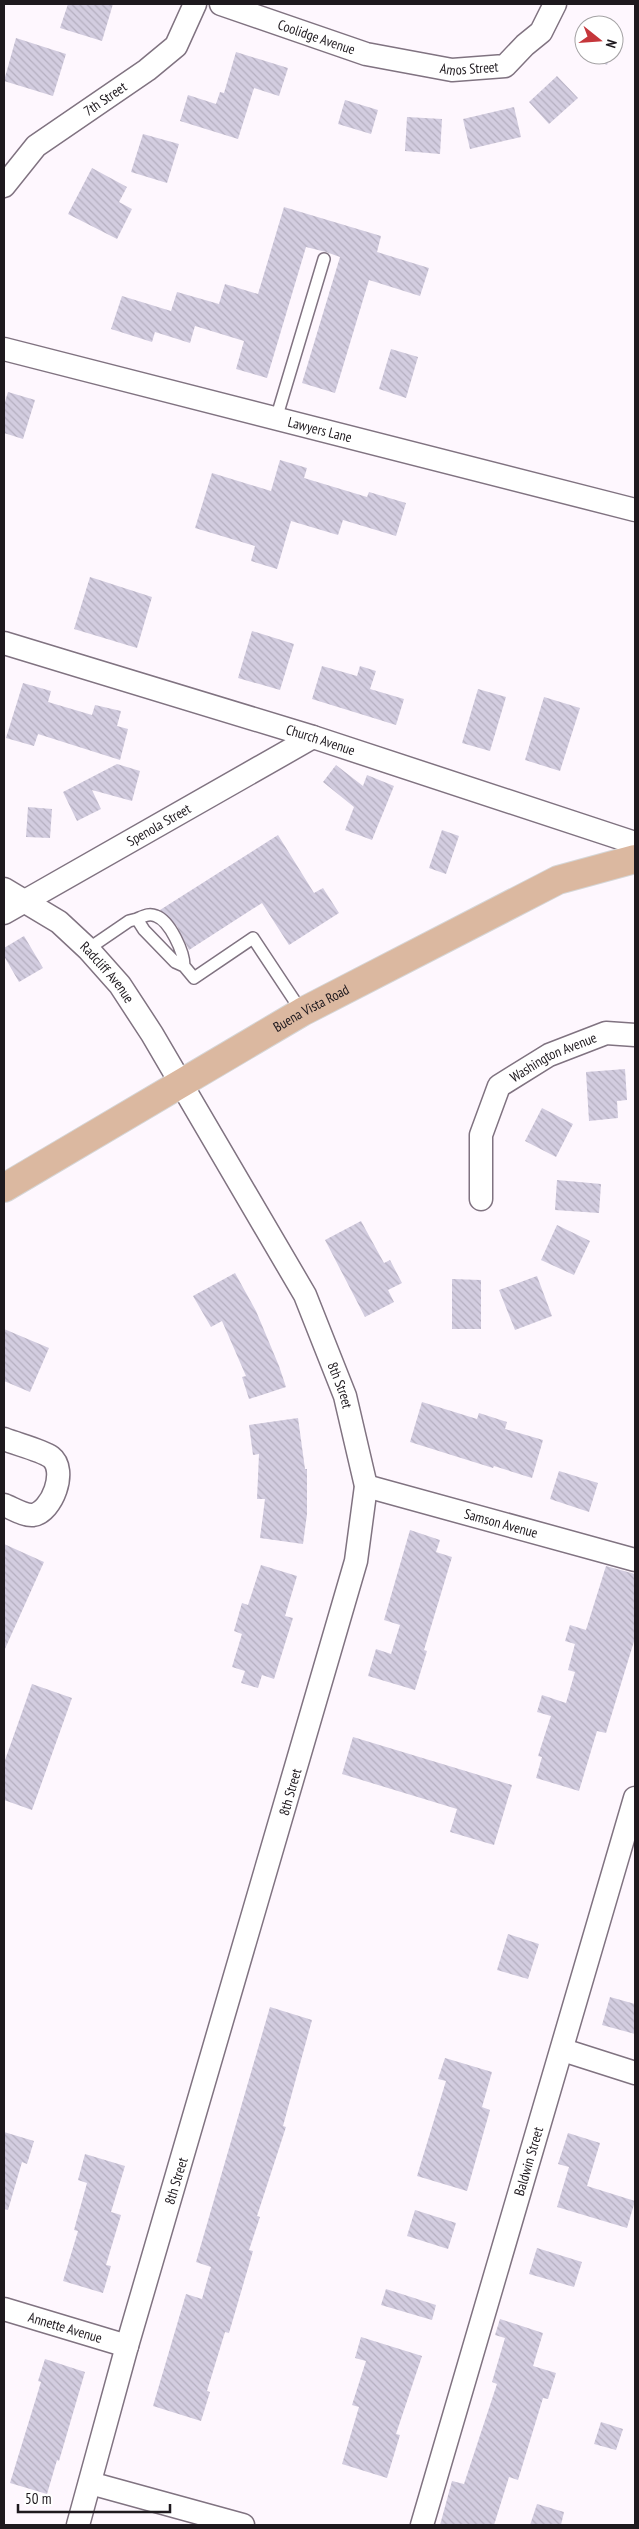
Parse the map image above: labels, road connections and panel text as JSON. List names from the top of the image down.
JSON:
{
  "streets": {
    "main road": ["Buena Vista Road"],
    "street": [
      "Coolidge Avenue",
      "Amos Street",
      "7th Street",
      "Lawyers Lane",
      "Church Avenue",
      "Spenola Street",
      "Radcliff Avenue",
      "Washington Avenue",
      "8th Street",
      "Samson Avenue",
      "Baldwin Street",
      "Annette Avenue"
    ]
  },
  "crossings": [
    ["Coolidge Avenue", "Amos Street"],
    ["Church Avenue", "Spenola Street"],
    ["Spenola Street", "Radcliff Avenue"],
    ["Radcliff Avenue", "Buena Vista Road"],
    ["Radcliff Avenue", "8th Street"],
    ["Buena Vista Road", "8th Street"],
    ["8th Street", "Samson Avenue"],
    ["8th Street", "Annette Avenue"]
  ],
  "scale_bar": "50 m",
  "north": "right"
}
